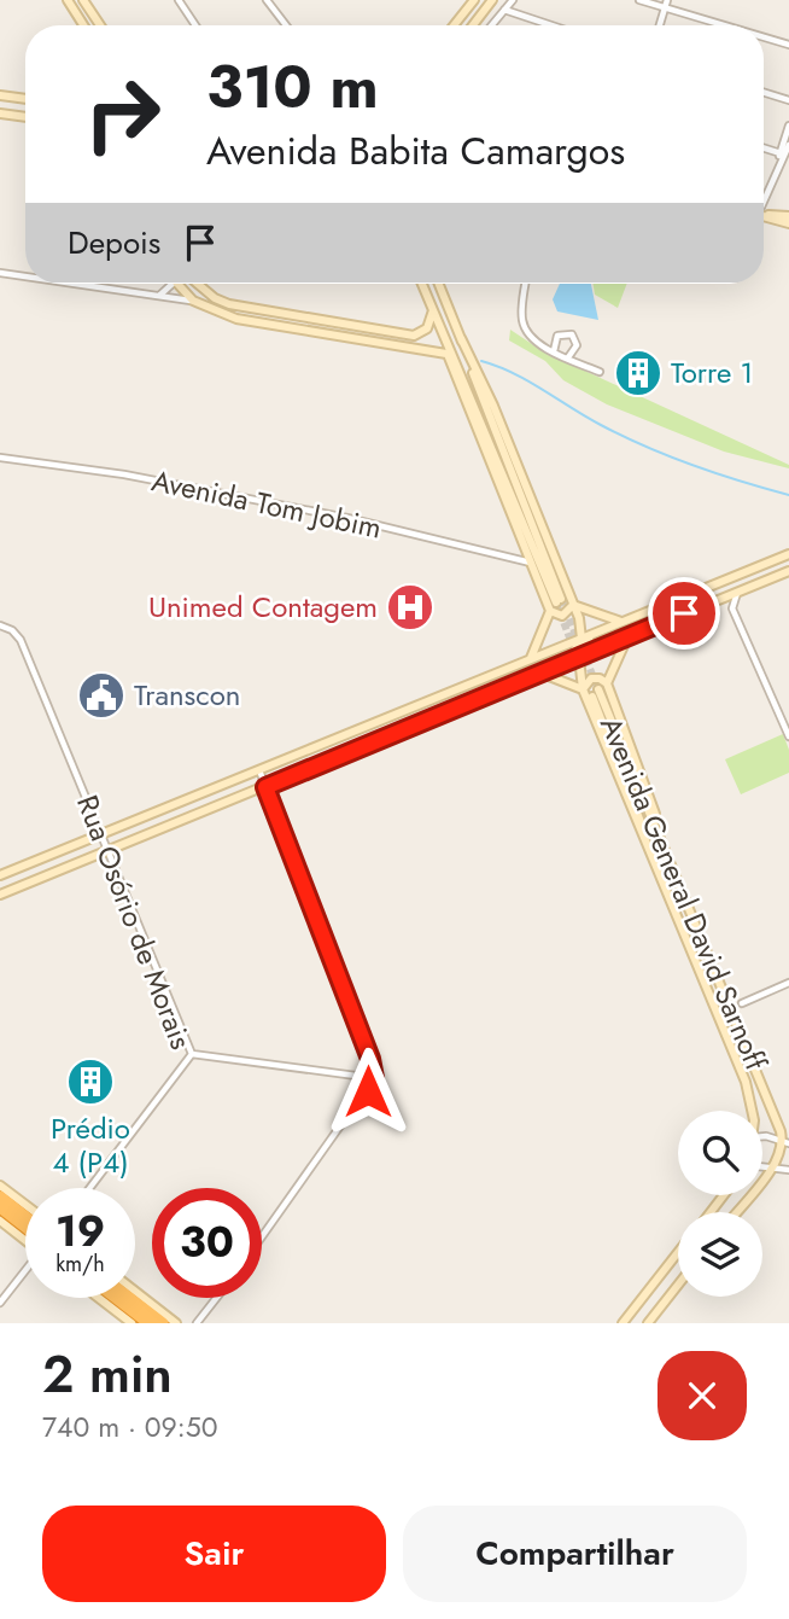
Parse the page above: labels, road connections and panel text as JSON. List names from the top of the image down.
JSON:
{
  "streets": {
    "main road": ["Avenida General David Sarnoff"],
    "street": ["Avenida Tom Jobim", "Rua Osório de Morais"]
  },
  "places": {
    "building": ["Torre 1", "Prédio 4 (P4)"],
    "hospital": ["Unimed Contagem"],
    "public building": ["Transcon"]
  },
  "page": {
    "turn": ["310 m", "Avenida Babita Camargos"],
    "then": "Depois",
    "speed": "19 km/h",
    "limit": "30",
    "heading": ["2 min", "740 m · 09:50"],
    "buttons": ["Sair", "Compartilhar"]
  }
}
